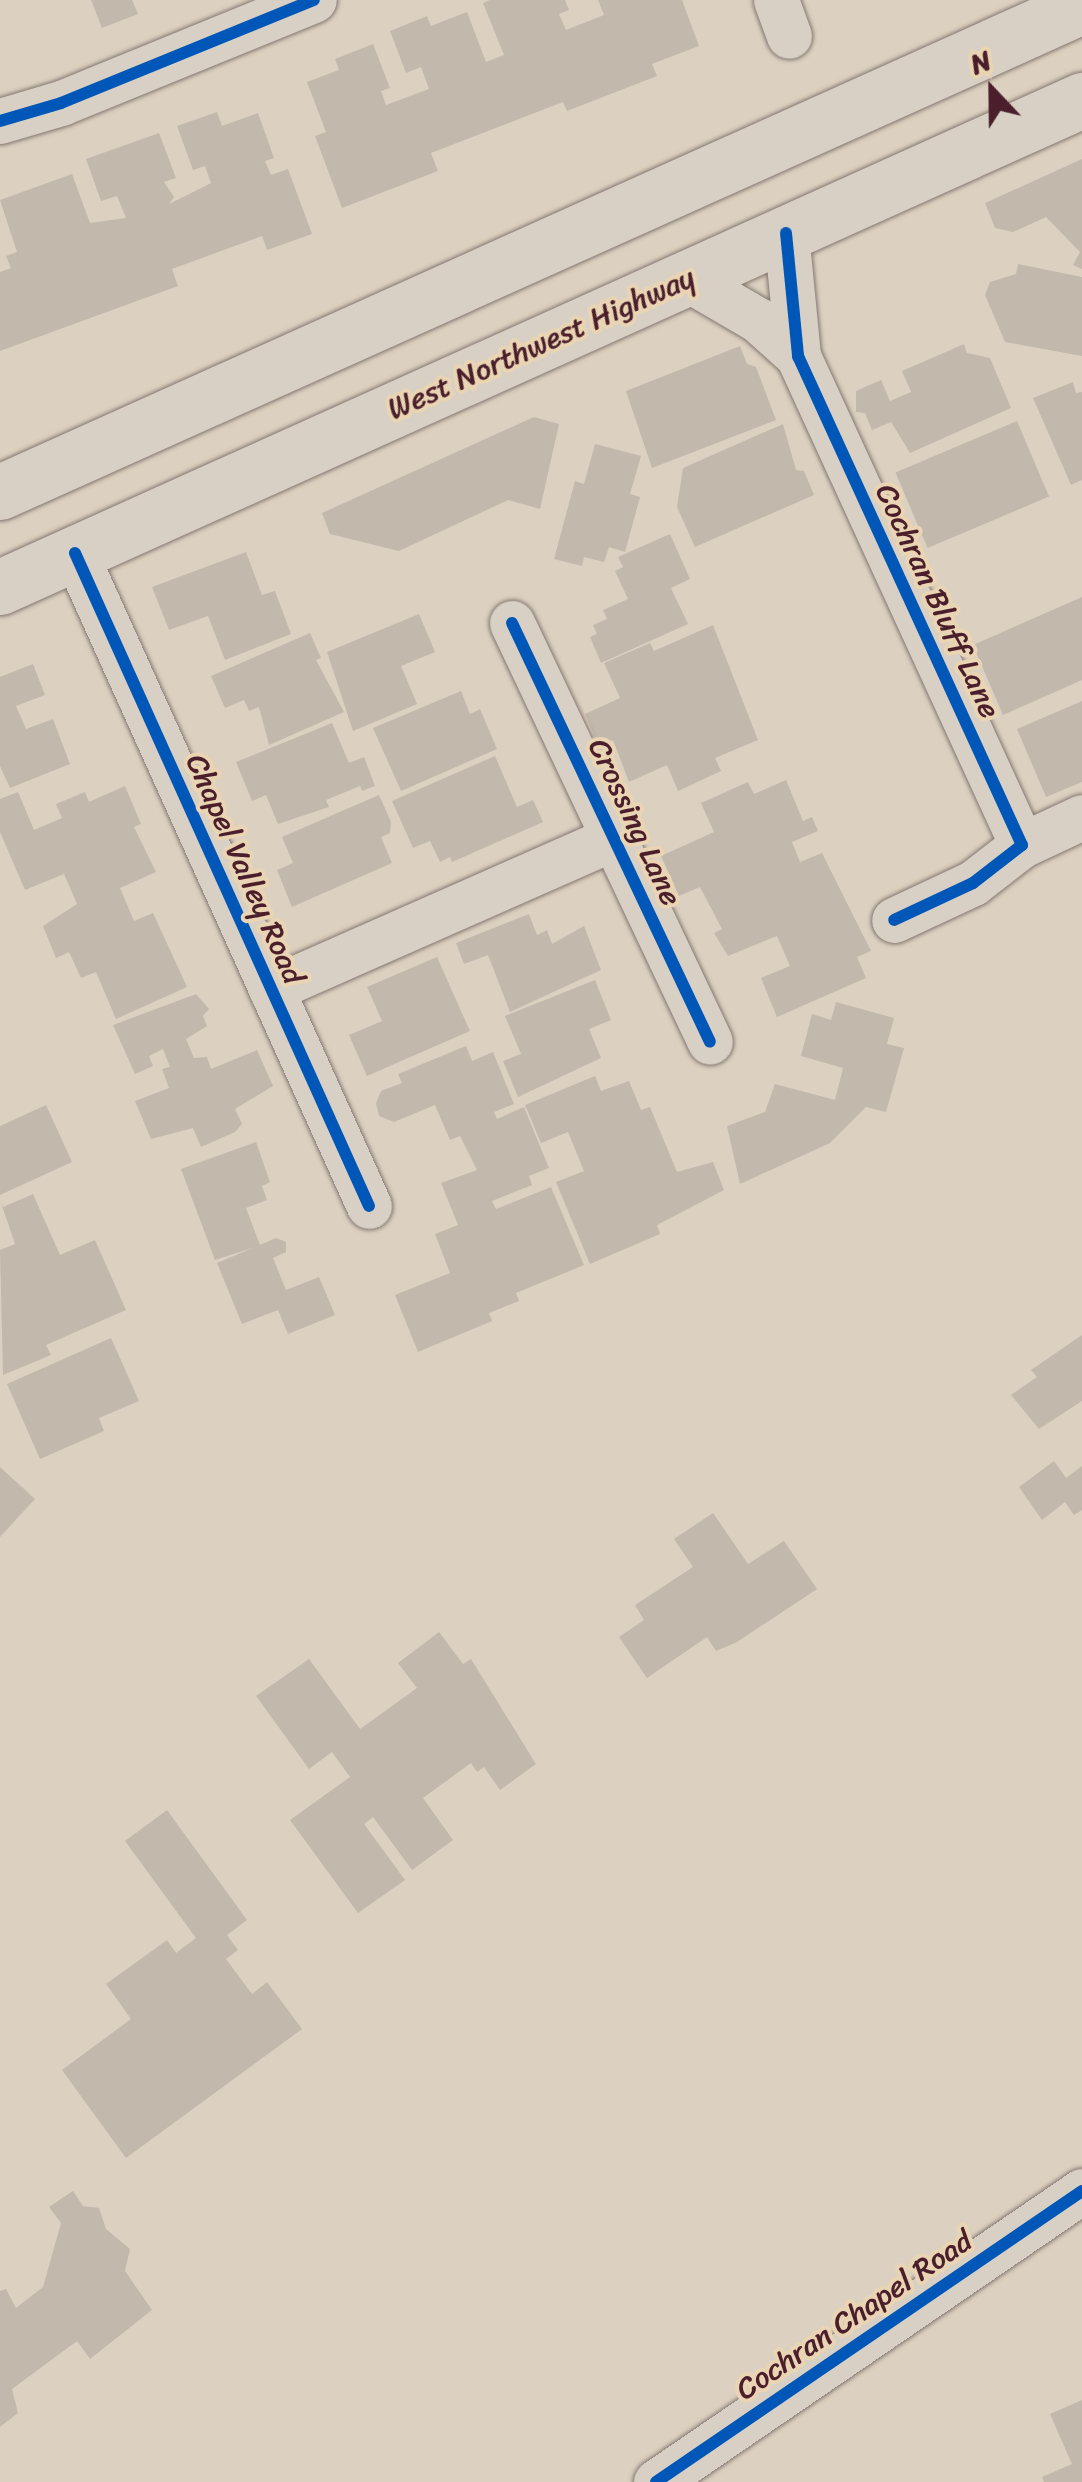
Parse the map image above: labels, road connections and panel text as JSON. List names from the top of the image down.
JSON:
{
  "streets": {
    "main road": ["West Northwest Highway"],
    "street": [
      "Cochran Bluff Lane",
      "Crossing Lane",
      "Chapel Valley Road",
      "Cochran Chapel Road"
    ]
  },
  "crossings": [
    ["West Northwest Highway", "Cochran Bluff Lane"],
    ["West Northwest Highway", "Chapel Valley Road"],
    ["Crossing Lane", "Chapel Valley Road"]
  ],
  "north": "top"
}
